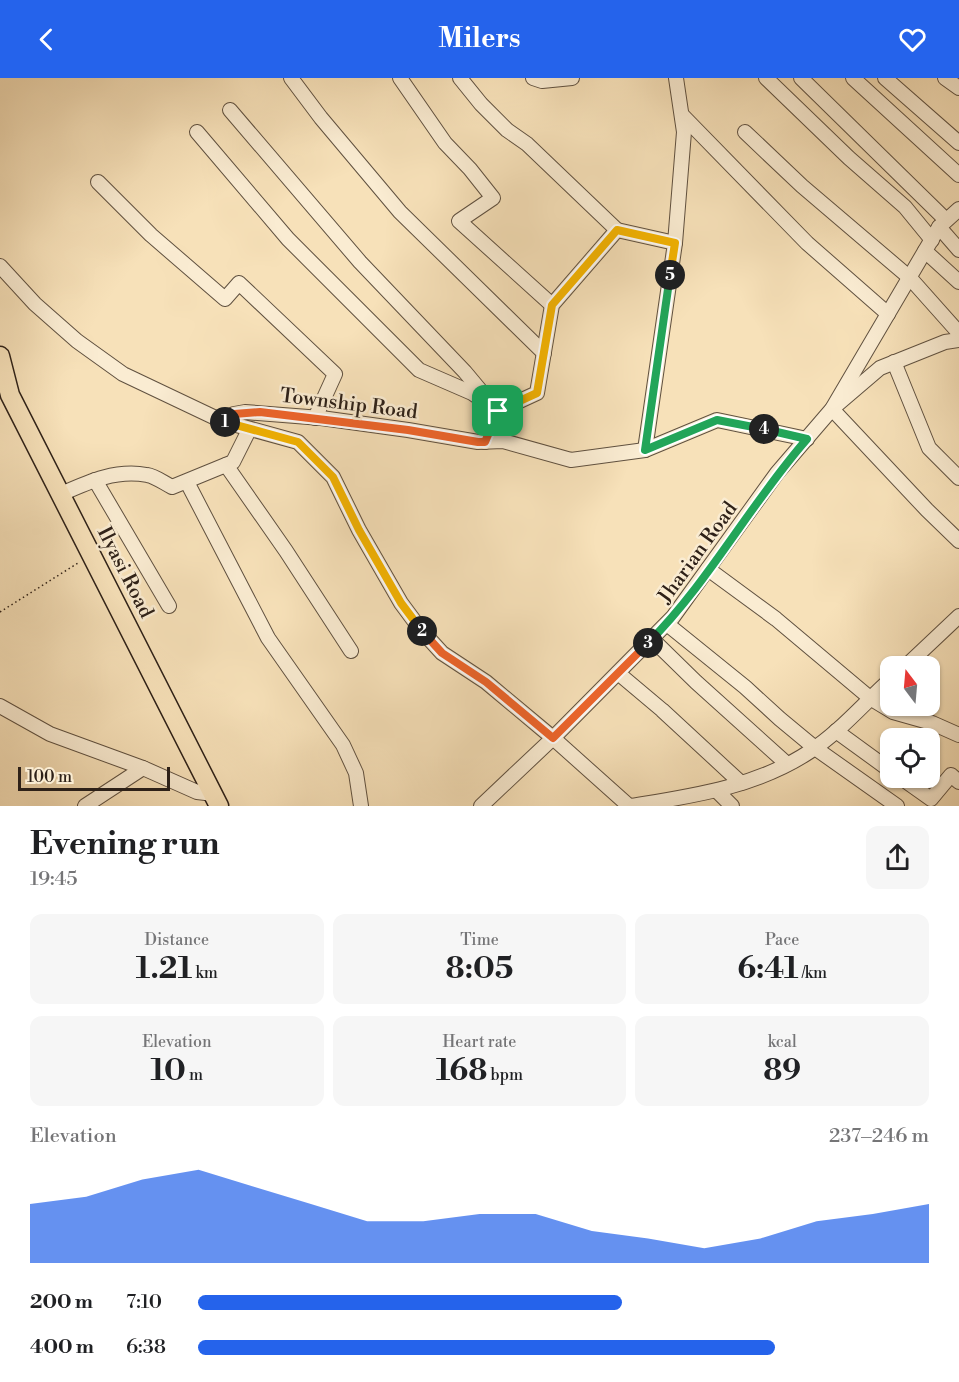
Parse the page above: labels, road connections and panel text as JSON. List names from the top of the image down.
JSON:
{
  "streets": {
    "main road": ["Ilyasi Road"],
    "street": ["Township Road", "Jharian Road"]
  },
  "crossings": [
    ["Township Road", "Jharian Road"]
  ],
  "scale_bar": "100 m",
  "north": "top",
  "page": {
    "header": "Milers",
    "pins": [
      "5",
      "1",
      "4",
      "2",
      "3"
    ],
    "scale": "100 m",
    "heading": ["Evening run", "19:45"],
    "stats": [
      ["Distance", "1.21 km"],
      ["Time", "8:05"],
      ["Pace", "6:41 /km"],
      ["Elevation", "10 m"],
      ["Heart rate", "168 bpm"],
      ["kcal", "89"]
    ],
    "chart": ["Elevation", "237–246 m"],
    "list": [
      {
        "name": "200 m",
        "note": "7:10"
      },
      {
        "name": "400 m",
        "note": "6:38"
      }
    ]
  }
}
